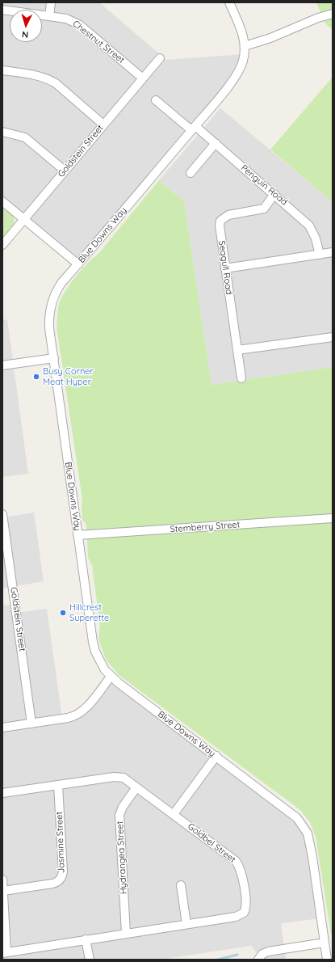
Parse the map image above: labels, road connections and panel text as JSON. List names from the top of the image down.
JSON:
{
  "streets": {
    "street": [
      "Chestnut Street",
      "Goldstein Street",
      "Penguin Road",
      "Blue Downs Way",
      "Seagull Road",
      "Stemberry Street",
      "Jasmine Street",
      "Goldbel Street",
      "Hydrangea Street"
    ]
  },
  "crossings": [
    ["Chestnut Street", "Goldstein Street"],
    ["Penguin Road", "Blue Downs Way"],
    ["Penguin Road", "Seagull Road"],
    ["Blue Downs Way", "Stemberry Street"],
    ["Jasmine Street", "Goldbel Street"],
    ["Goldbel Street", "Hydrangea Street"]
  ],
  "places": ["Busy Corner Meat Hyper", "Hillcrest Superette"],
  "north": "bottom"
}
